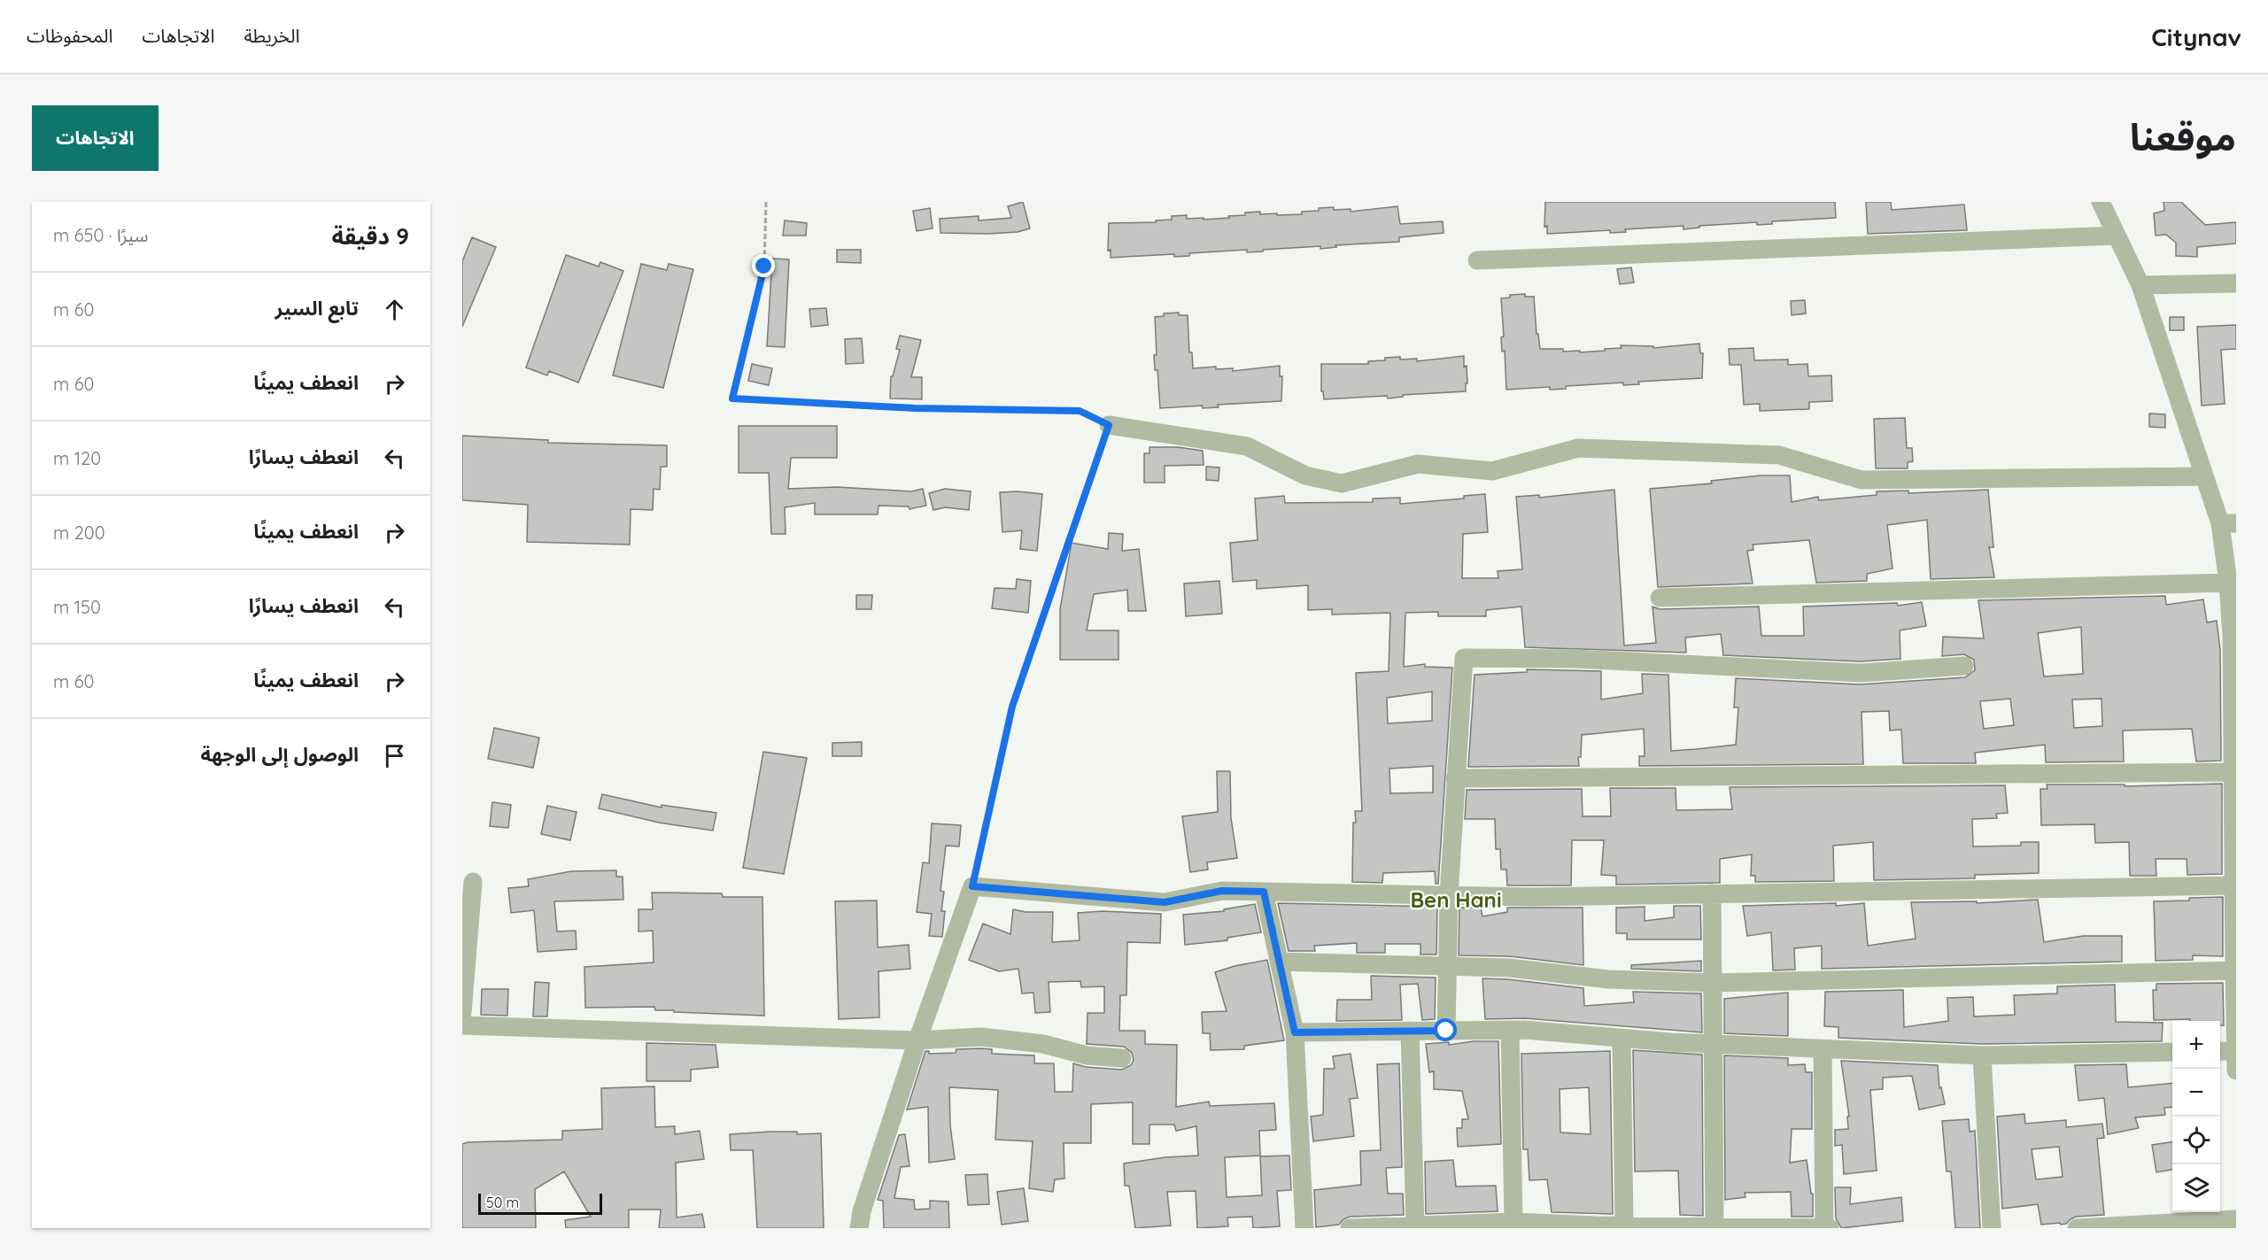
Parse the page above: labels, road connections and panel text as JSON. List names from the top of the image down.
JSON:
{
  "districts": ["Ben Hani"],
  "scale_bar": "50 m",
  "page": {
    "header": "Citynav",
    "nav": ["الخريطة", "الاتجاهات", "المحفوظات"],
    "title": "موقعنا",
    "buttons": "الاتجاهات",
    "heading": ["9 دقيقة", "سيرًا · 650 m"],
    "list": [
      ["تابع السير", "60 m"],
      ["انعطف يمينًا", "60 m"],
      ["انعطف يسارًا", "120 m"],
      ["انعطف يمينًا", "200 m"],
      ["انعطف يسارًا", "150 m"],
      ["انعطف يمينًا", "60 m"],
      "الوصول إلى الوجهة"
    ],
    "map_buttons": ["+", "−"],
    "scale": "50 m"
  }
}
